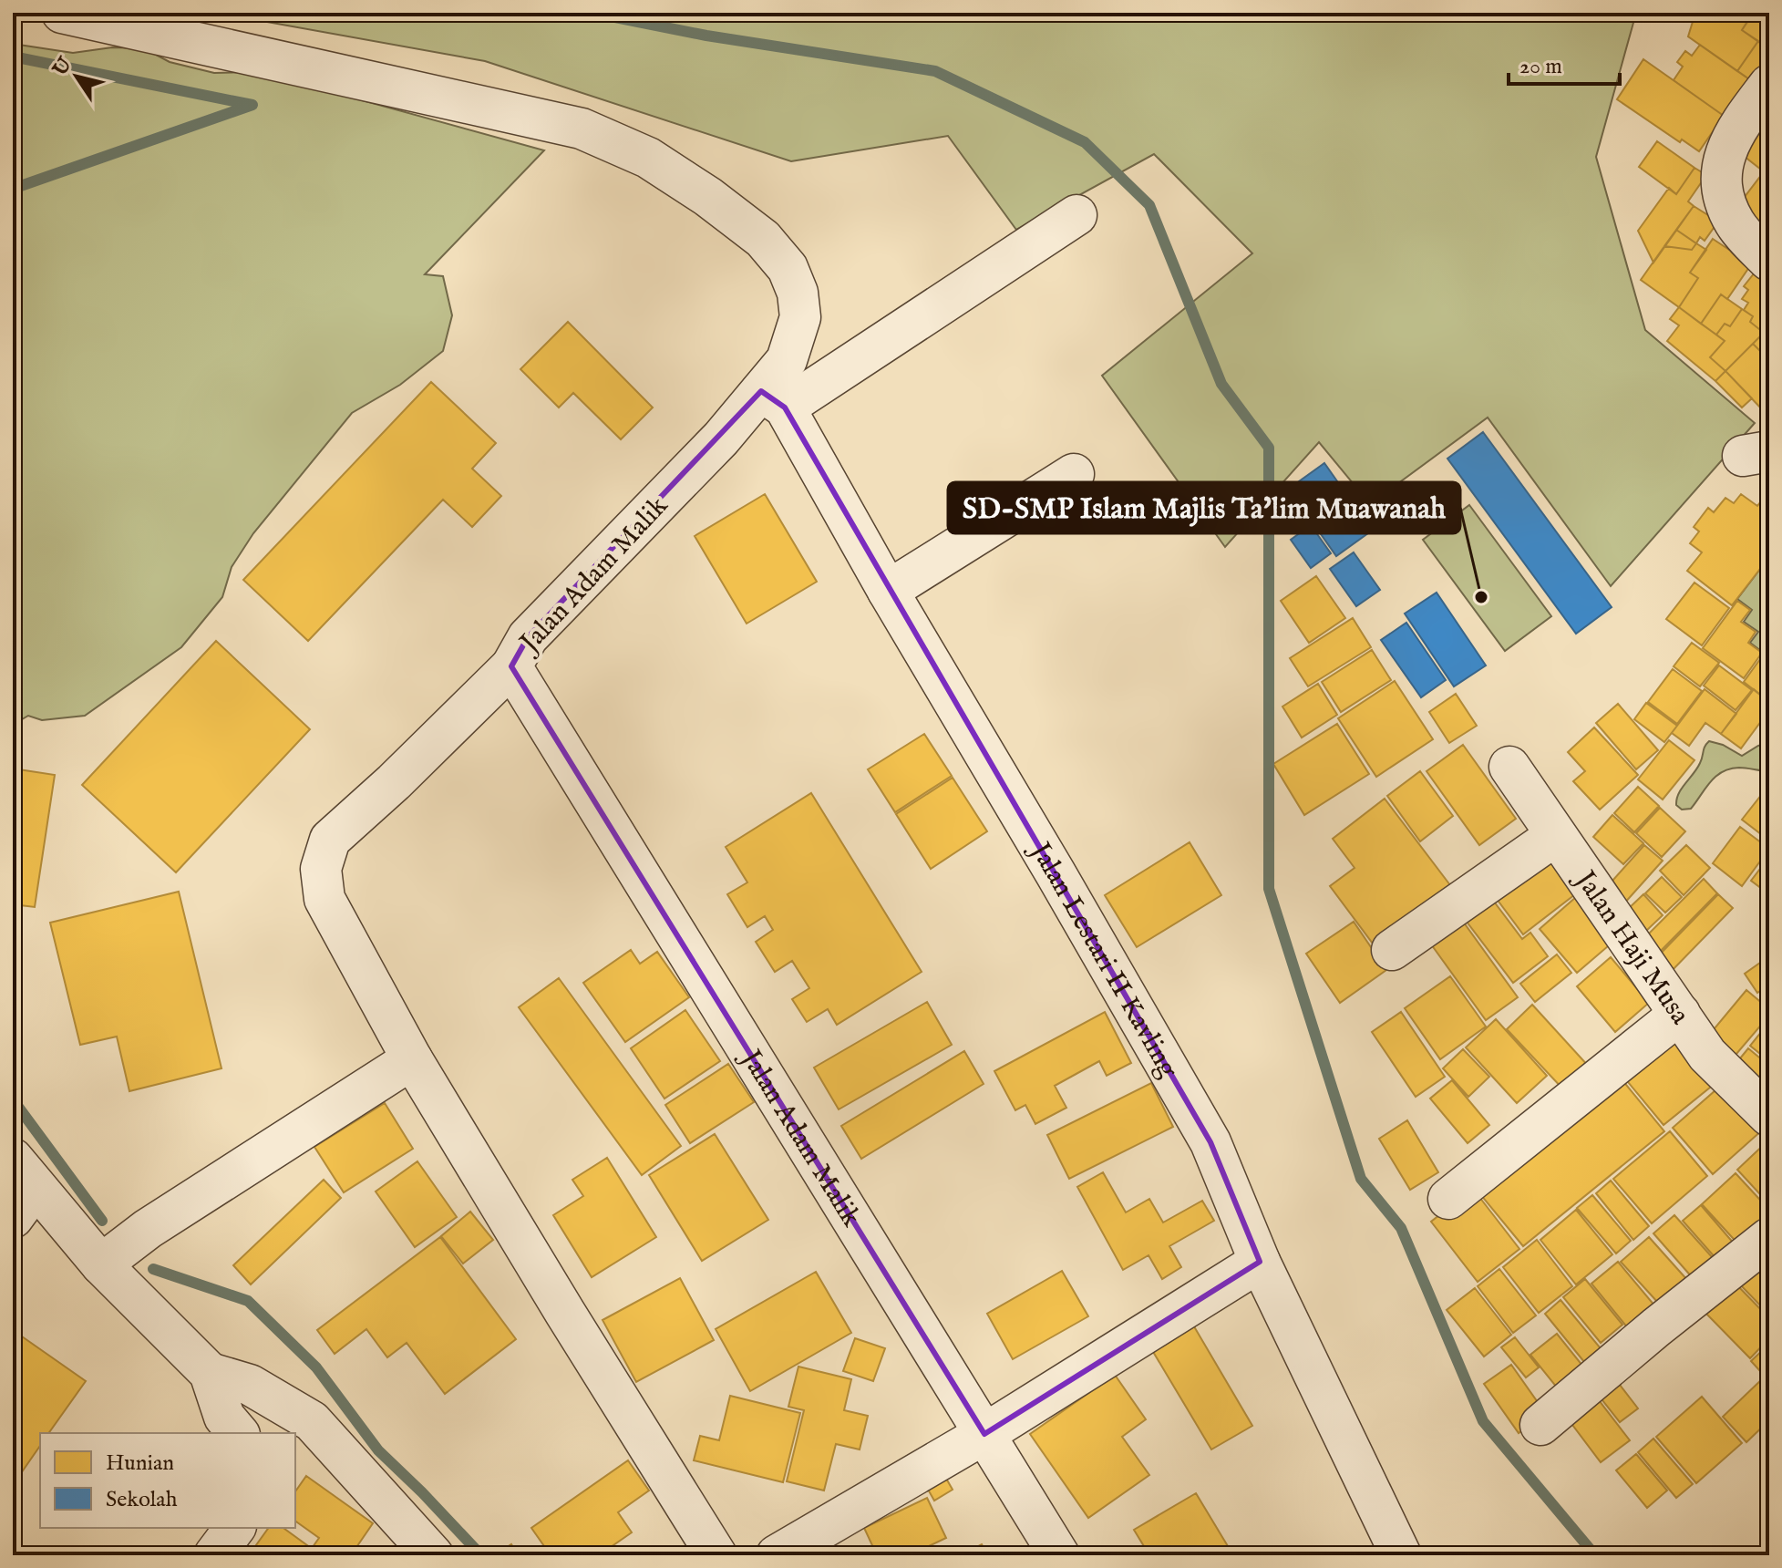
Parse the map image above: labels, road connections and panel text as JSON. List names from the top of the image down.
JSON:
{
  "streets": {
    "street": ["Jalan Adam Malik", "Jalan Haji Musa", "Jalan Lestari II Kavling"]
  },
  "crossings": [
    ["Jalan Adam Malik", "Jalan Lestari II Kavling"]
  ],
  "places": ["SD-SMP Islam Majlis Ta'lim Muawanah"],
  "legend": ["Hunian", "Sekolah"],
  "scale_bar": "20 m",
  "north": "top left"
}
